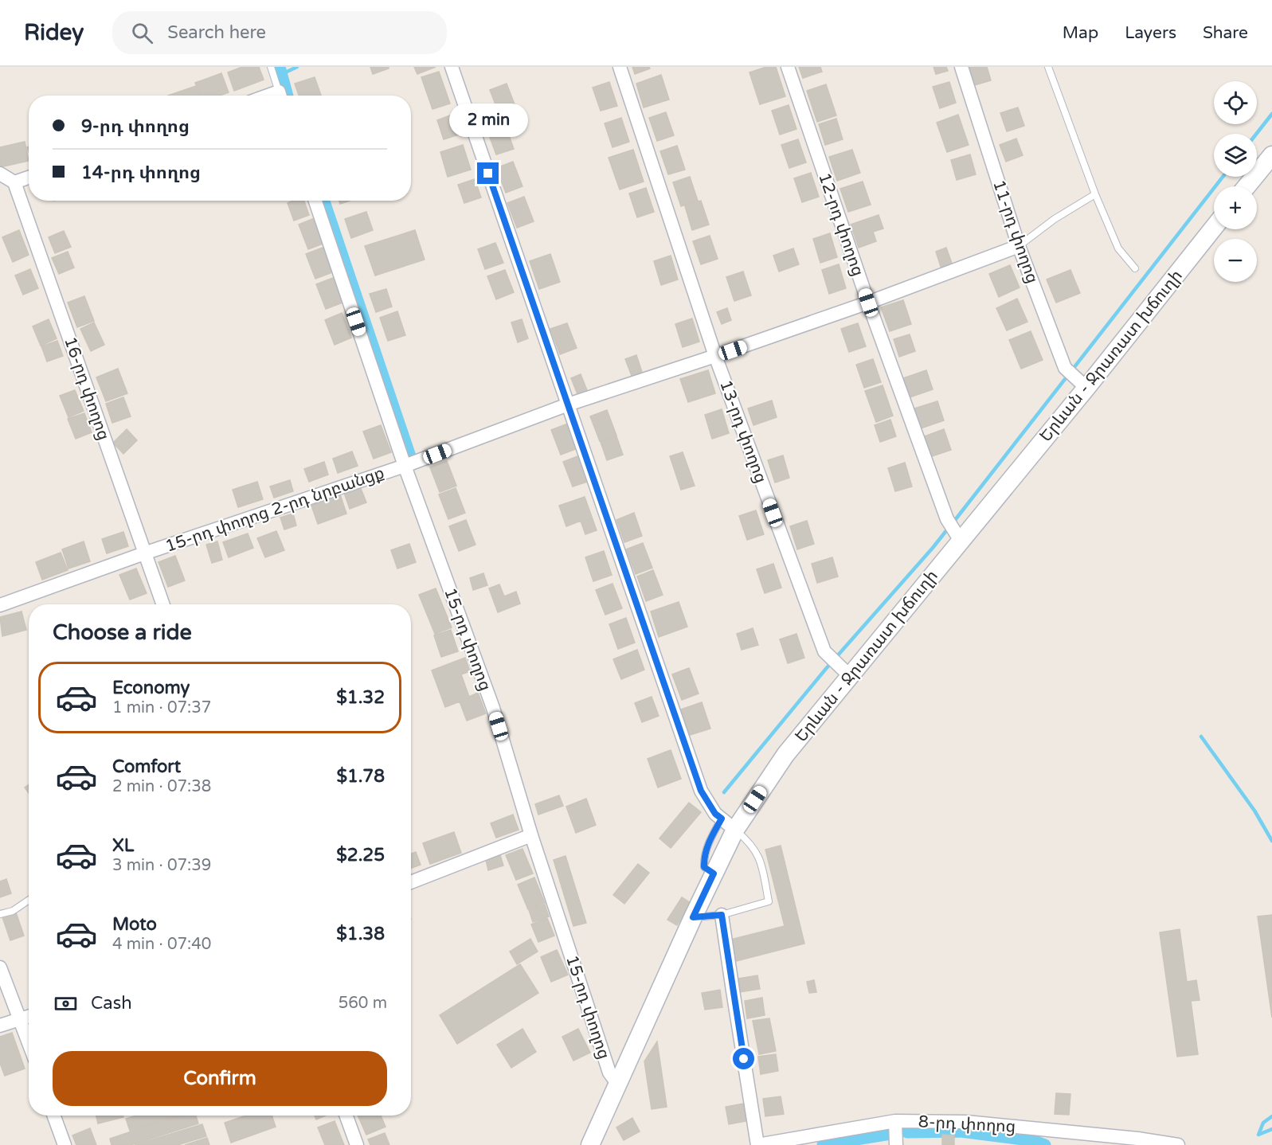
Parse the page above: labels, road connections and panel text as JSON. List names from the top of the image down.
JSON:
{
  "streets": {
    "main road": ["Երևան - Ջրառատ խճուղի"],
    "street": [
      "12-րդ փողոց",
      "11-րդ փողոց",
      "16-րդ փողոց",
      "13-րդ փողոց",
      "15-րդ փողոց 2-րդ նրբանցք",
      "15-րդ փողոց",
      "8-րդ փողոց"
    ]
  },
  "crossings": [
    ["12-րդ փողոց", "Երևան - Ջրառատ խճուղի"],
    ["12-րդ փողոց", "15-րդ փողոց 2-րդ նրբանցք"],
    ["11-րդ փողոց", "Երևան - Ջրառատ խճուղի"],
    ["11-րդ փողոց", "15-րդ փողոց 2-րդ նրբանցք"],
    ["Երևան - Ջրառատ խճուղի", "13-րդ փողոց"],
    ["Երևան - Ջրառատ խճուղի", "15-րդ փողոց"],
    ["16-րդ փողոց", "15-րդ փողոց 2-րդ նրբանցք"],
    ["13-րդ փողոց", "15-րդ փողոց 2-րդ նրբանցք"],
    ["15-րդ փողոց 2-րդ նրբանցք", "15-րդ փողոց"]
  ],
  "page": {
    "header": "Ridey",
    "search": "Search here",
    "nav": ["Map", "Layers", "Share"],
    "map_buttons": ["+", "−"],
    "banner": ["9-րդ փողոց", "14-րդ փողոց"],
    "bubble": "2 min",
    "heading": "Choose a ride",
    "list": [
      {
        "name": "Economy",
        "note": "1 min · 07:37",
        "value": "$1.32"
      },
      {
        "name": "Comfort",
        "note": "2 min · 07:38",
        "value": "$1.78"
      },
      {
        "name": "XL",
        "note": "3 min · 07:39",
        "value": "$2.25"
      },
      {
        "name": "Moto",
        "note": "4 min · 07:40",
        "value": "$1.38"
      }
    ],
    "pay": ["Cash", "560 m"],
    "buttons": "Confirm"
  }
}
